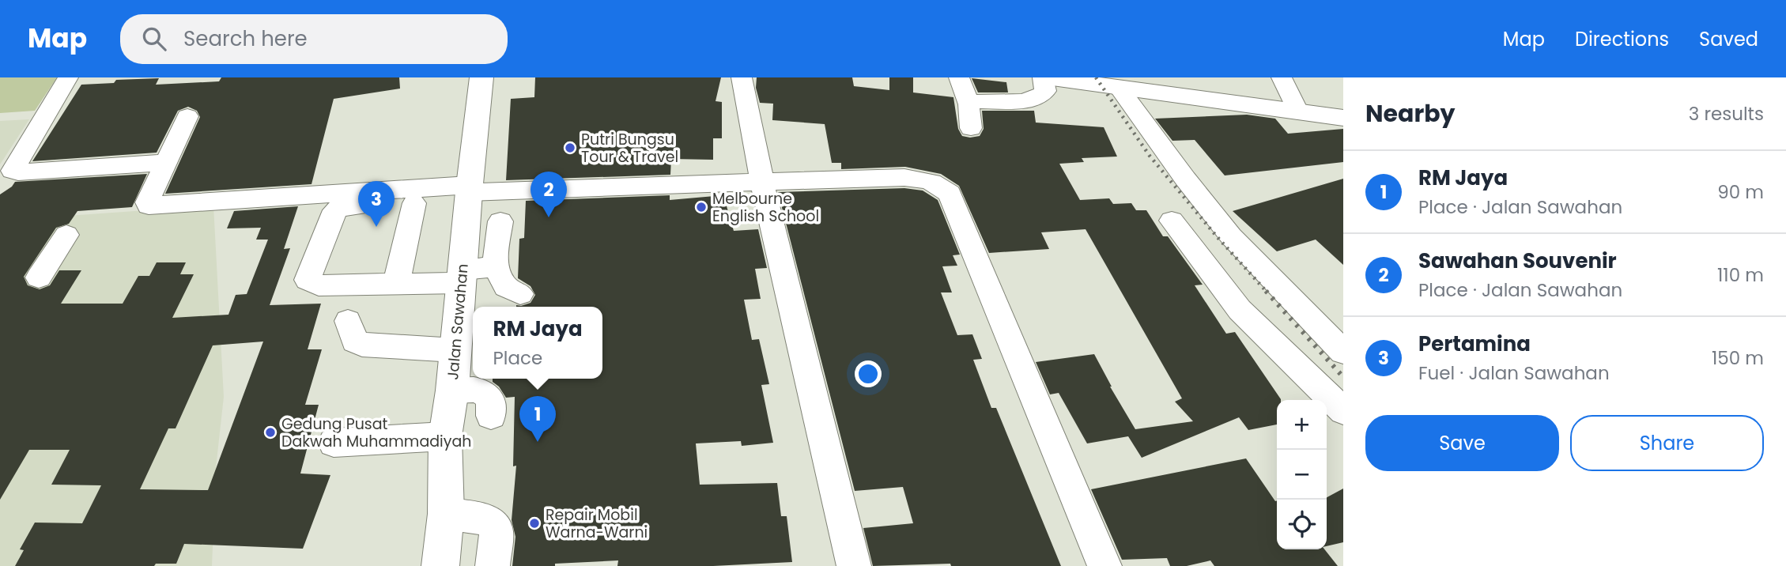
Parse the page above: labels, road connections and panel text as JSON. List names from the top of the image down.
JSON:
{
  "streets": {
    "main road": ["Jalan Sawahan"]
  },
  "places": [
    "Putri Bungsu Tour & Travel",
    "Melbourne English School",
    "Gedung Pusat Dakwah Muhammadiyah",
    "Repair Mobil Warna-Warni"
  ],
  "page": {
    "header": "Map",
    "search": "Search here",
    "nav": ["Map", "Directions", "Saved"],
    "heading": ["Nearby", "3 results"],
    "list": [
      {
        "mark": "1",
        "name": "RM Jaya",
        "note": "Place · Jalan Sawahan",
        "value": "90 m"
      },
      {
        "mark": "2",
        "name": "Sawahan Souvenir",
        "note": "Place · Jalan Sawahan",
        "value": "110 m"
      },
      {
        "mark": "3",
        "name": "Pertamina",
        "note": "Fuel · Jalan Sawahan",
        "value": "150 m"
      }
    ],
    "pins": ["2", "3", "1"],
    "popup": ["RM Jaya", "Place"],
    "buttons": ["Save", "Share"],
    "map_buttons": ["+", "−"]
  }
}
